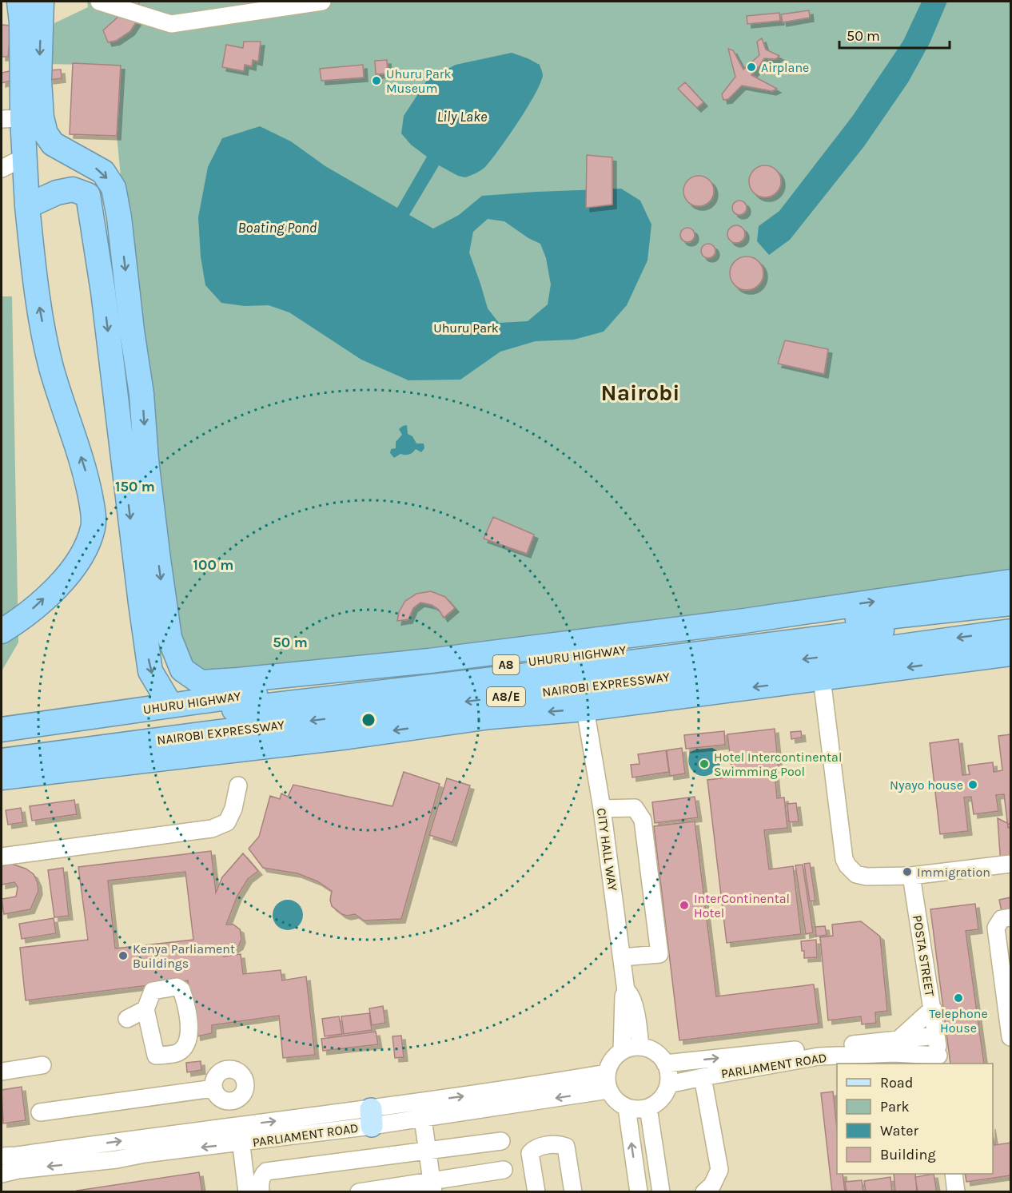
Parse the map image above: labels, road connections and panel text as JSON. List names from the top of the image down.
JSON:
{
  "streets": {
    "highway": [
      "UHURU HIGHWAY",
      "A8",
      "NAIROBI EXPRESSWAY",
      "A8/E"
    ],
    "street": ["CITY HALL WAY", "POSTA STREET", "PARLIAMENT ROAD"]
  },
  "crossings": [
    ["CITY HALL WAY", "PARLIAMENT ROAD"],
    ["POSTA STREET", "PARLIAMENT ROAD"]
  ],
  "districts": ["Nairobi"],
  "water": ["Lily Lake", "Boating Pond"],
  "parks": ["Uhuru Park"],
  "places": [
    "Airplane",
    "Uhuru Park Museum",
    "Hotel Intercontinental Swimming Pool",
    "Nyayo house",
    "Immigration",
    "InterContinental Hotel",
    "Kenya Parliament Buildings",
    "Telephone House"
  ],
  "legend": [
    "Road",
    "Park",
    "Water",
    "Building"
  ],
  "scale_bar": "50 m",
  "rings": ["150 m", "100 m", "50 m"]
}
